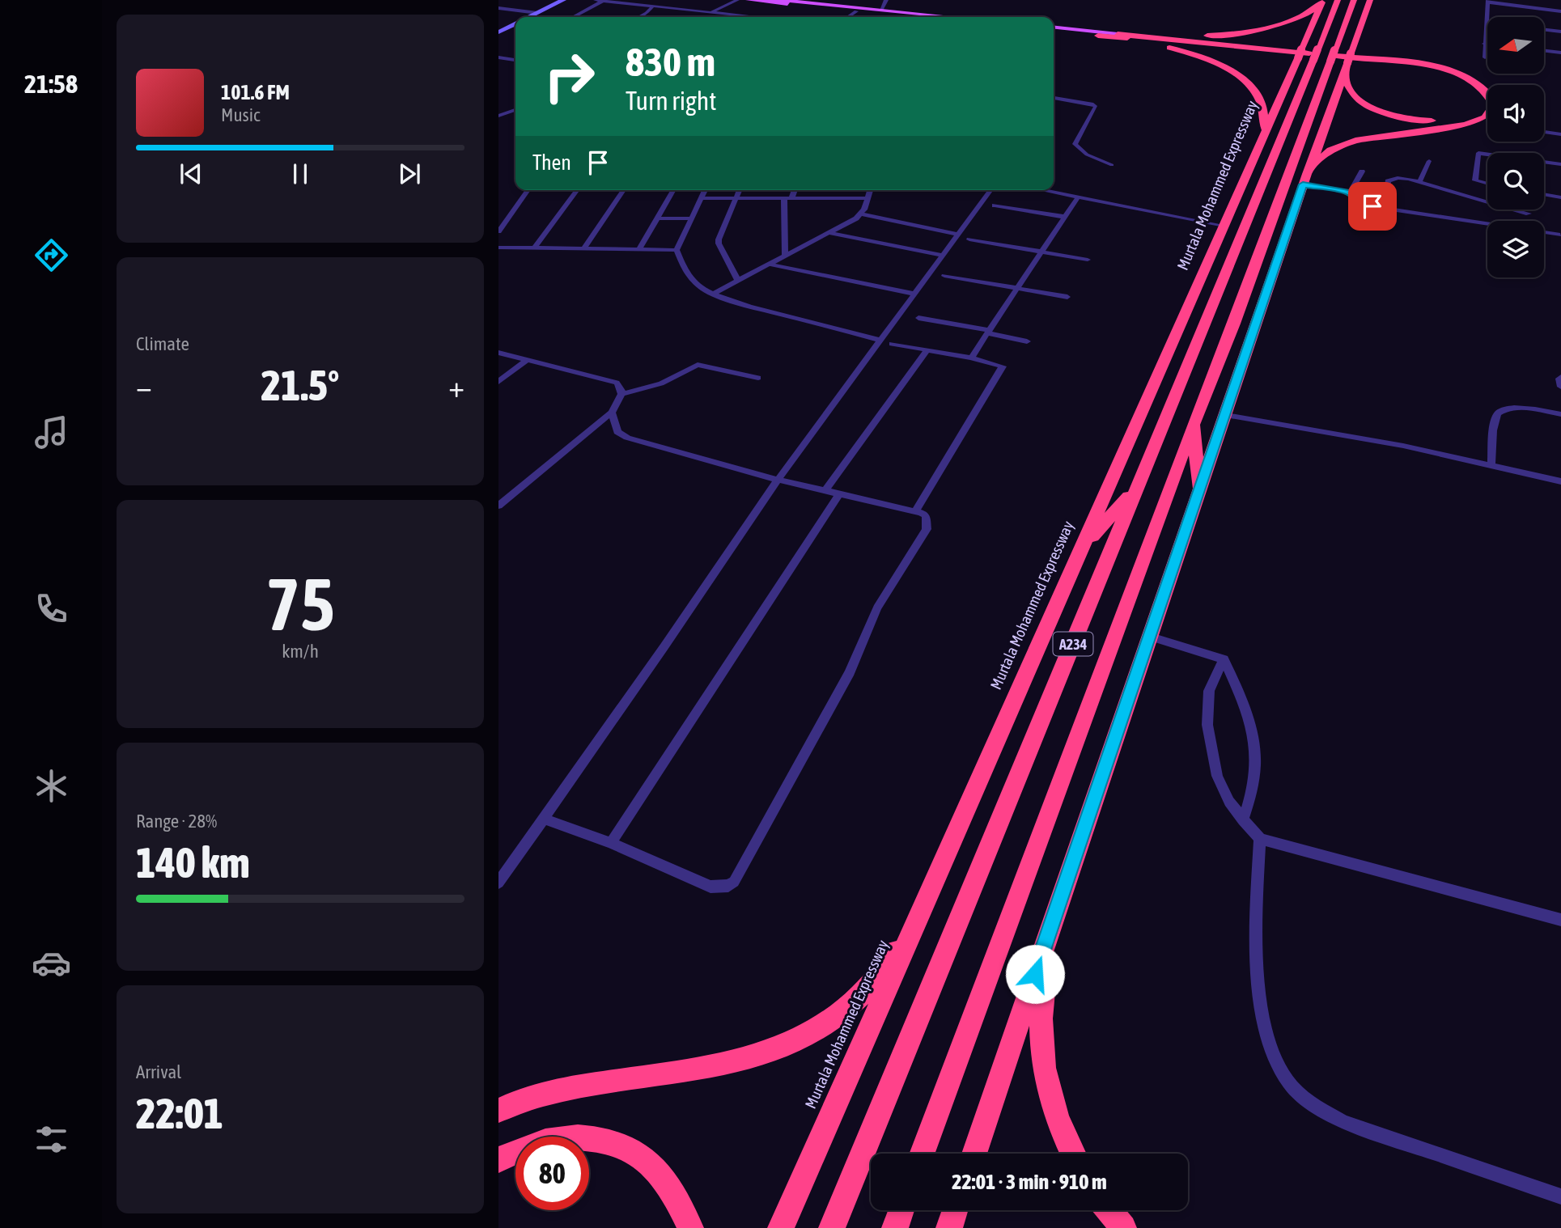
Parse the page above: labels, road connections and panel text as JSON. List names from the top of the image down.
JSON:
{
  "streets": {
    "highway": ["Murtala Mohammed Expressway", "A234"]
  },
  "north": "left",
  "page": {
    "tabs": "21:58",
    "turn": ["830 m", "Turn right"],
    "song": ["101.6 FM", "Music"],
    "then": "Then",
    "tile": [
      "Climate",
      ["75", "km/h"],
      ["Range · 28%", "140 km"],
      ["Arrival", "22:01"]
    ],
    "heat": ["−", "21.5°", "+"],
    "limit": "80",
    "trip": "22:01 · 3 min · 910 m"
  }
}
